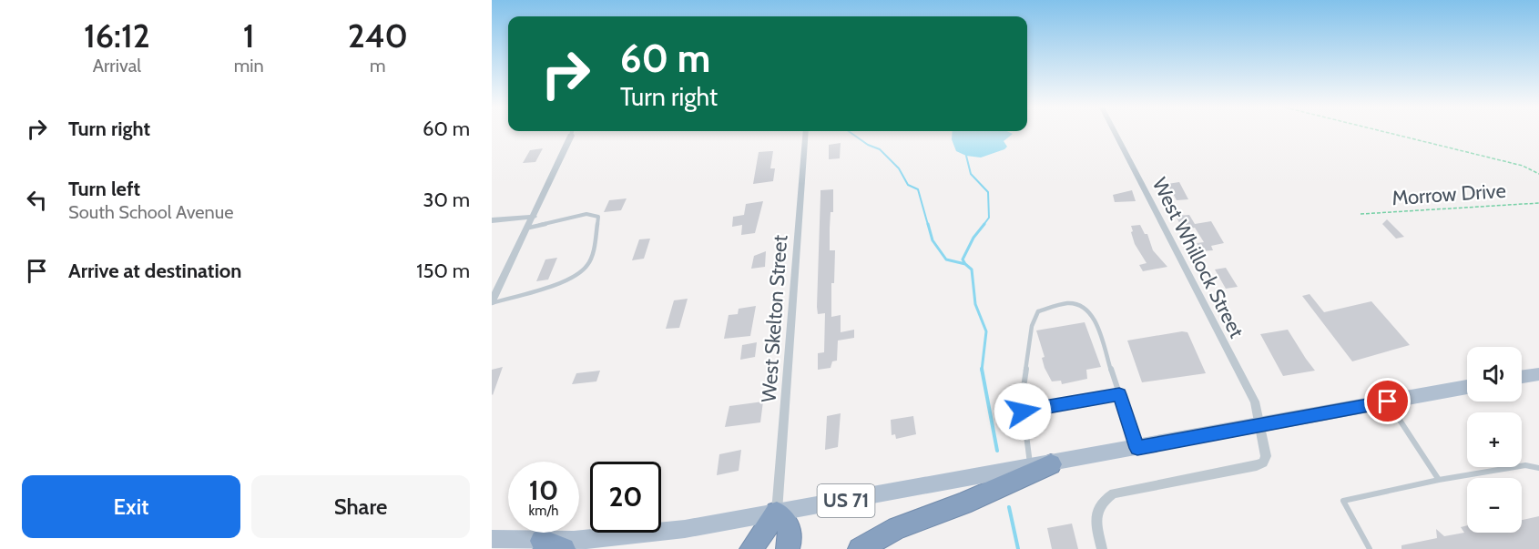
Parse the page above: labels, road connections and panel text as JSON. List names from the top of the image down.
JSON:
{
  "streets": {
    "main road": ["US 71"],
    "street": ["West Whillock Street", "West Skelton Street"],
    "path": ["Morrow Drive"]
  },
  "crossings": [
    ["West Whillock Street", "US 71"],
    ["West Skelton Street", "US 71"]
  ],
  "page": {
    "eta": [
      "16:12",
      "Arrival",
      "1",
      "min",
      "240",
      "m"
    ],
    "turn": ["60 m", "Turn right"],
    "list": [
      {
        "name": "Turn right",
        "value": "60 m"
      },
      {
        "name": "Turn left",
        "note": "South School Avenue",
        "value": "30 m"
      },
      {
        "name": "Arrive at destination",
        "value": "150 m"
      }
    ],
    "map_buttons": ["+", "−"],
    "speed": "10 km/h",
    "limit": "20",
    "buttons": ["Exit", "Share"]
  }
}
